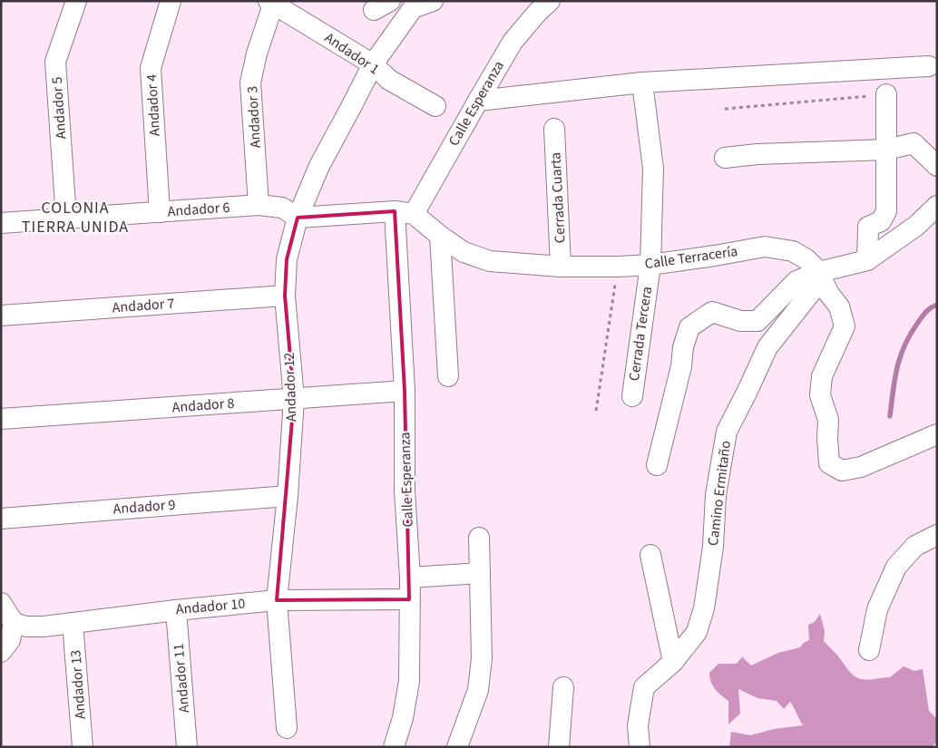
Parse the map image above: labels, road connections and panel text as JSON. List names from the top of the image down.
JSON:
{
  "streets": {
    "street": [
      "Andador 1",
      "Calle Esperanza",
      "Andador 4",
      "Andador 5",
      "Andador 3",
      "Cerrada Cuarta",
      "Andador 6",
      "Calle Terracería",
      "Andador 7",
      "Cerrada Tercera",
      "Andador 12",
      "Andador 8",
      "Camino Ermitaño",
      "Andador 9",
      "Andador 10",
      "Andador 11",
      "Andador 13"
    ]
  },
  "crossings": [
    ["Andador 1", "Andador 3"],
    ["Andador 1", "Andador 12"],
    ["Calle Esperanza", "Andador 6"],
    ["Calle Esperanza", "Calle Terracería"],
    ["Calle Esperanza", "Andador 8"],
    ["Calle Esperanza", "Andador 10"],
    ["Andador 4", "Andador 6"],
    ["Andador 5", "Andador 6"],
    ["Andador 3", "Andador 6"],
    ["Cerrada Cuarta", "Calle Terracería"],
    ["Andador 6", "Calle Terracería"],
    ["Andador 6", "Andador 12"],
    ["Calle Terracería", "Cerrada Tercera"],
    ["Calle Terracería", "Camino Ermitaño"],
    ["Andador 7", "Andador 12"],
    ["Andador 12", "Andador 8"],
    ["Andador 12", "Andador 9"],
    ["Andador 12", "Andador 10"],
    ["Andador 10", "Andador 11"],
    ["Andador 10", "Andador 13"]
  ],
  "districts": ["COLONIA TIERRA UNIDA"]
}
